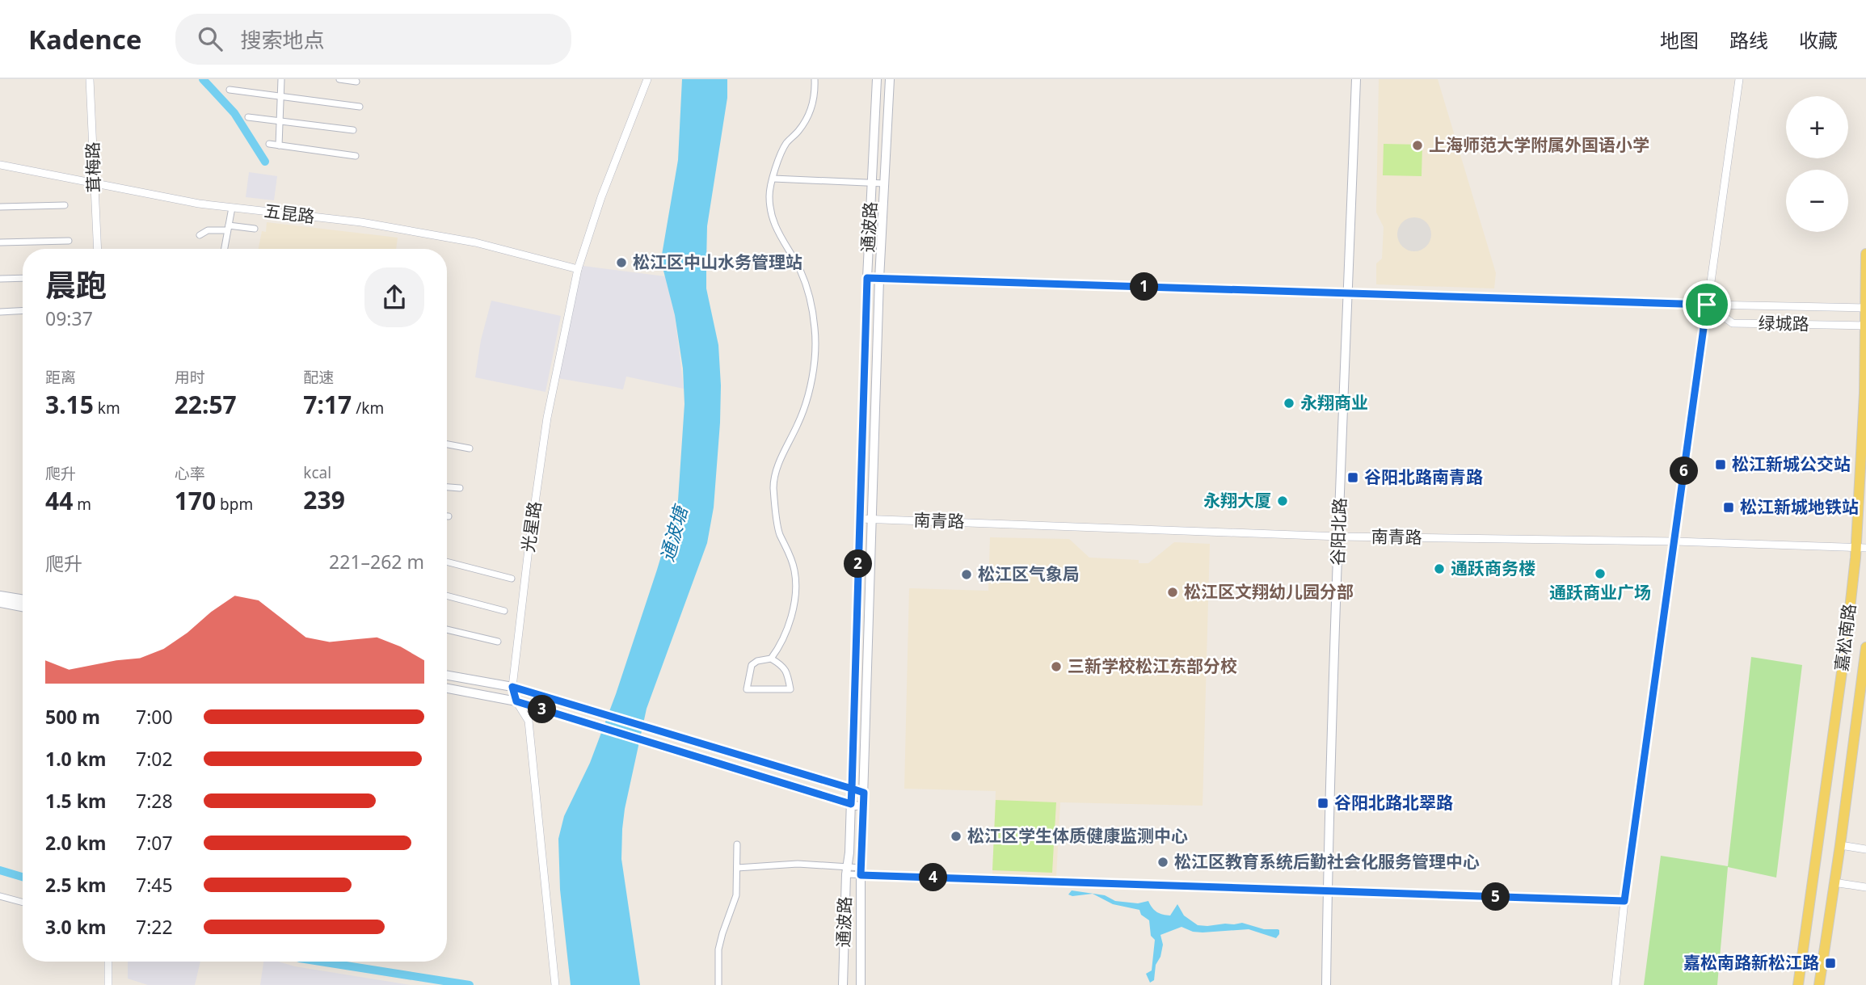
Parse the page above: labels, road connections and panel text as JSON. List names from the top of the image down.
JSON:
{
  "streets": {
    "main road": ["通波路", "谷阳北路", "嘉松南路"],
    "street": [
      "茸梅路",
      "五昆路",
      "绿城路",
      "南青路",
      "光星路"
    ]
  },
  "crossings": [
    ["茸梅路", "五昆路"],
    ["五昆路", "光星路"],
    ["通波路", "绿城路"],
    ["通波路", "南青路"],
    ["绿城路", "谷阳北路"],
    ["绿城路", "嘉松南路"],
    ["南青路", "谷阳北路"],
    ["南青路", "嘉松南路"]
  ],
  "water": ["通波塘"],
  "places": {
    "other": [
      "上海师范大学附属外国语小学",
      "松江区中山水务管理站",
      "永翔商业",
      "永翔大厦",
      "通跃商务楼",
      "通跃商业广场",
      "松江区气象局",
      "松江区文翔幼儿园分部",
      "三新学校松江东部分校",
      "松江区学生体质健康监测中心",
      "松江区教育系统后勤社会化服务管理中心"
    ],
    "transit": [
      "松江新城公交站",
      "谷阳北路南青路",
      "松江新城地铁站",
      "谷阳北路北翠路",
      "嘉松南路新松江路"
    ]
  },
  "page": {
    "header": "Kadence",
    "search": "搜索地点",
    "nav": ["地图", "路线", "收藏"],
    "map_buttons": ["+", "−"],
    "heading": ["晨跑", "09:37"],
    "pins": [
      "1",
      "6",
      "2",
      "3",
      "4",
      "5"
    ],
    "stats": [
      ["距离", "3.15 km"],
      ["用时", "22:57"],
      ["配速", "7:17 /km"],
      ["爬升", "44 m"],
      ["心率", "170 bpm"],
      ["kcal", "239"]
    ],
    "chart": ["爬升", "221–262 m"],
    "list": [
      {
        "name": "500 m",
        "note": "7:00"
      },
      {
        "name": "1.0 km",
        "note": "7:02"
      },
      {
        "name": "1.5 km",
        "note": "7:28"
      },
      {
        "name": "2.0 km",
        "note": "7:07"
      },
      {
        "name": "2.5 km",
        "note": "7:45"
      },
      {
        "name": "3.0 km",
        "note": "7:22"
      }
    ]
  }
}
